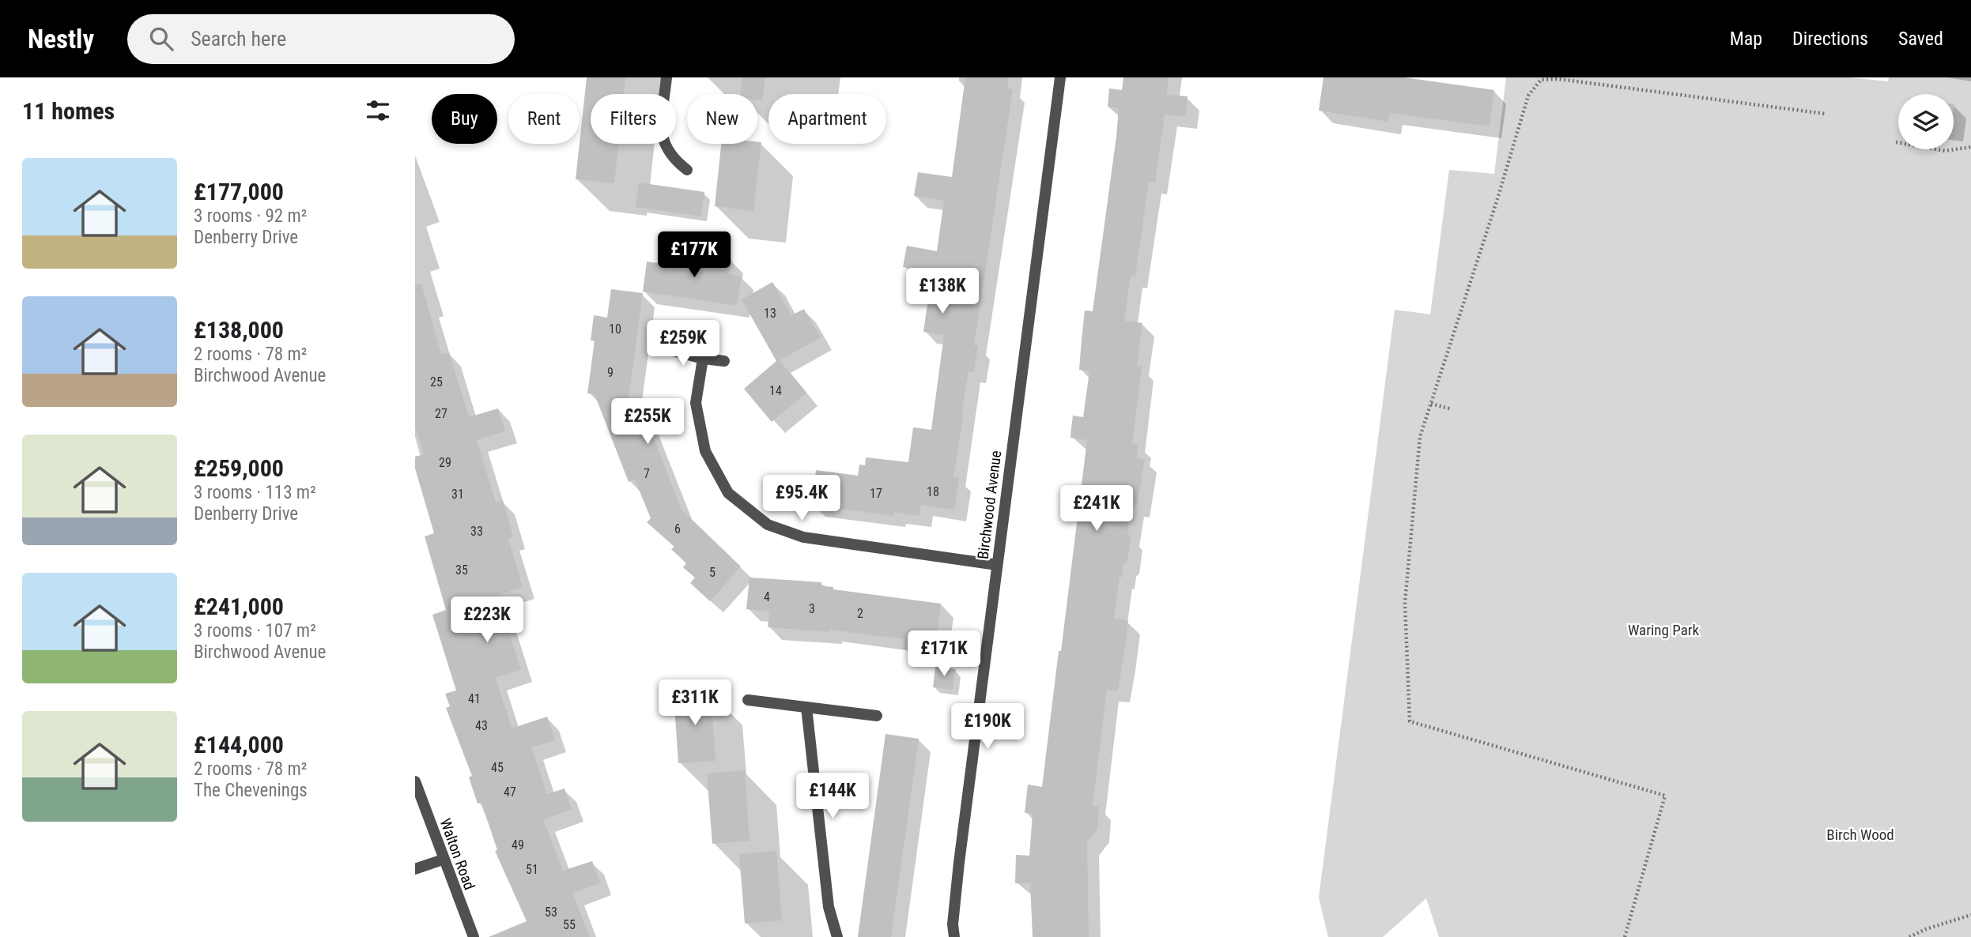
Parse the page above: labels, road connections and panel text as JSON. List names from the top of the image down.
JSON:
{
  "streets": {
    "street": ["Birchwood Avenue", "Walton Road"]
  },
  "parks": ["Waring Park", "Birch Wood"],
  "house_numbers": [
    "13",
    "10",
    "9",
    "25",
    "14",
    "27",
    "29",
    "7",
    "18",
    "17",
    "31",
    "6",
    "33",
    "35",
    "5",
    "4",
    "3",
    "2",
    "41",
    "43",
    "45",
    "47",
    "49",
    "51",
    "53",
    "55"
  ],
  "page": {
    "header": "Nestly",
    "search": "Search here",
    "nav": ["Map", "Directions", "Saved"],
    "heading": "11 homes",
    "chip": [
      "Buy",
      "Rent",
      "Filters",
      "New",
      "Apartment"
    ],
    "list": [
      {
        "name": "£177,000",
        "note": "3 rooms · 92 m² · Denberry Drive"
      },
      {
        "name": "£138,000",
        "note": "2 rooms · 78 m² · Birchwood Avenue"
      },
      {
        "name": "£259,000",
        "note": "3 rooms · 113 m² · Denberry Drive"
      },
      {
        "name": "£241,000",
        "note": "3 rooms · 107 m² · Birchwood Avenue"
      },
      {
        "name": "£144,000",
        "note": "2 rooms · 78 m² · The Chevenings"
      }
    ],
    "price": [
      "£177K",
      "£138K",
      "£259K",
      "£255K",
      "£95.4K",
      "£241K",
      "£223K",
      "£171K",
      "£311K",
      "£190K",
      "£144K"
    ]
  }
}
